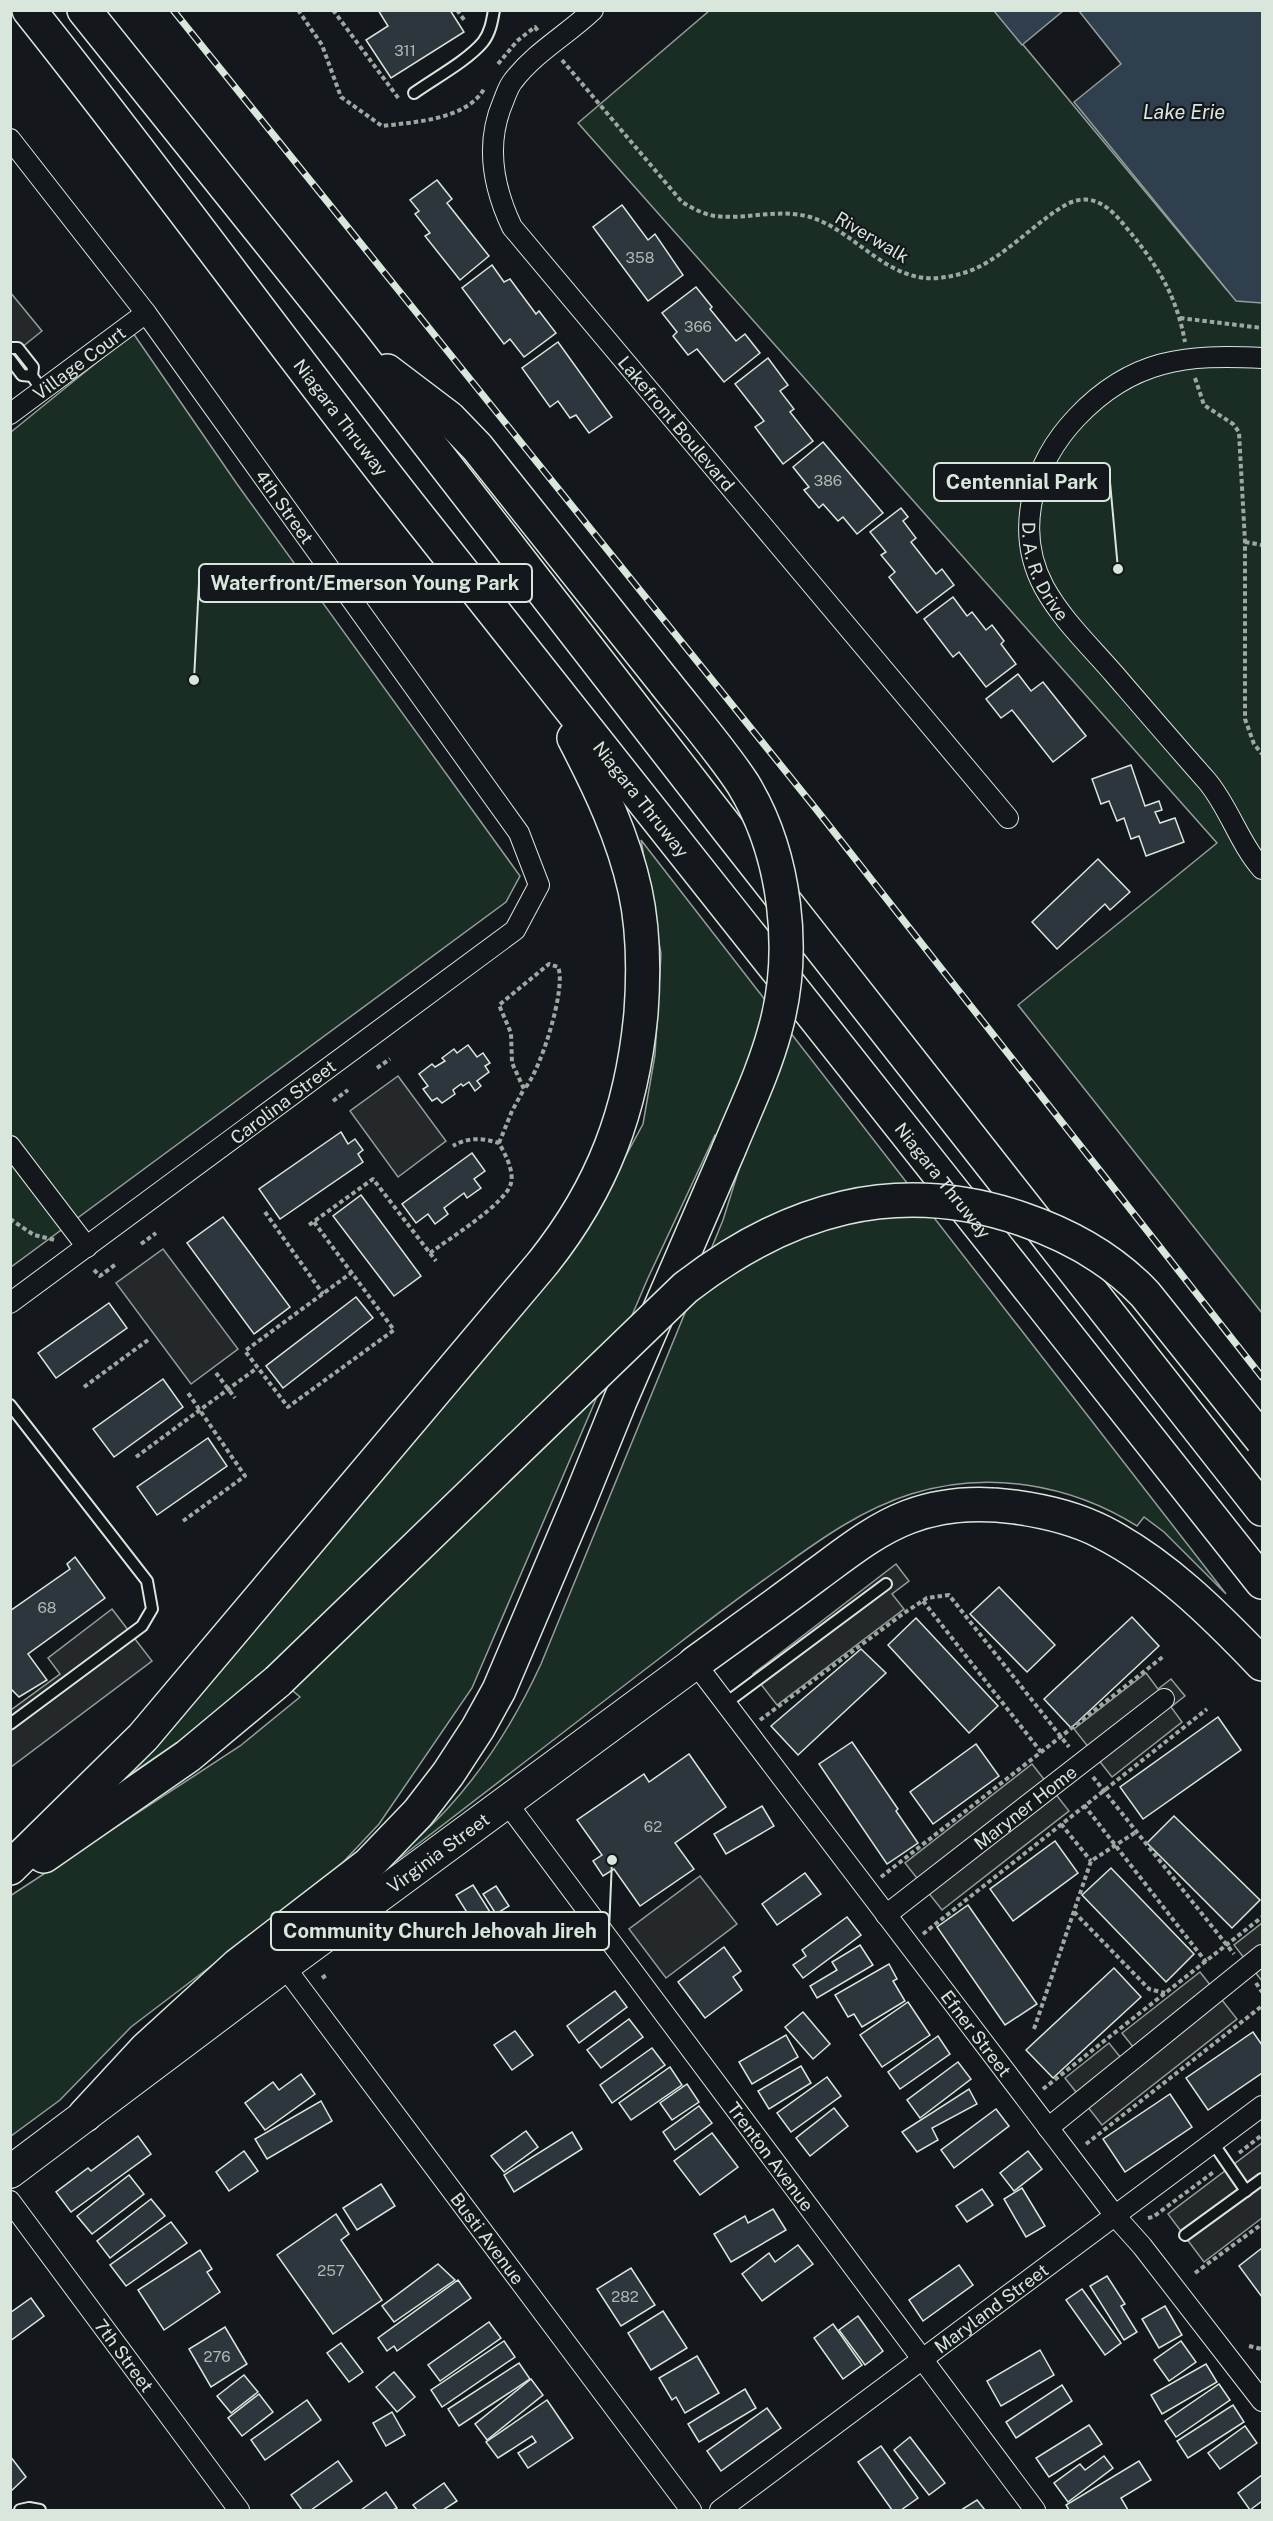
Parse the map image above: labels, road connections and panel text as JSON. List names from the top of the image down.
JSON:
{
  "streets": {
    "highway": ["Niagara Thruway"],
    "main road": ["Virginia Street"],
    "street": [
      "Village Court",
      "Lakefront Boulevard",
      "4th Street",
      "D. A. R. Drive",
      "Carolina Street",
      "Maryner Home",
      "Efner Street",
      "Trenton Avenue",
      "Busti Avenue",
      "Maryland Street",
      "7th Street"
    ],
    "path": ["Riverwalk"]
  },
  "crossings": [
    ["Village Court", "4th Street"],
    ["4th Street", "Carolina Street"],
    ["Maryner Home", "Efner Street"],
    ["Virginia Street", "Efner Street"],
    ["Virginia Street", "Trenton Avenue"],
    ["Virginia Street", "Busti Avenue"],
    ["Efner Street", "Maryland Street"],
    ["Trenton Avenue", "Maryland Street"]
  ],
  "water": ["Lake Erie"],
  "places": ["Centennial Park", "Waterfront/Emerson Young Park", "Community Church Jehovah Jireh"],
  "house_numbers": [
    "311",
    "358",
    "366",
    "386",
    "68",
    "62",
    "257",
    "282",
    "276"
  ]
}
